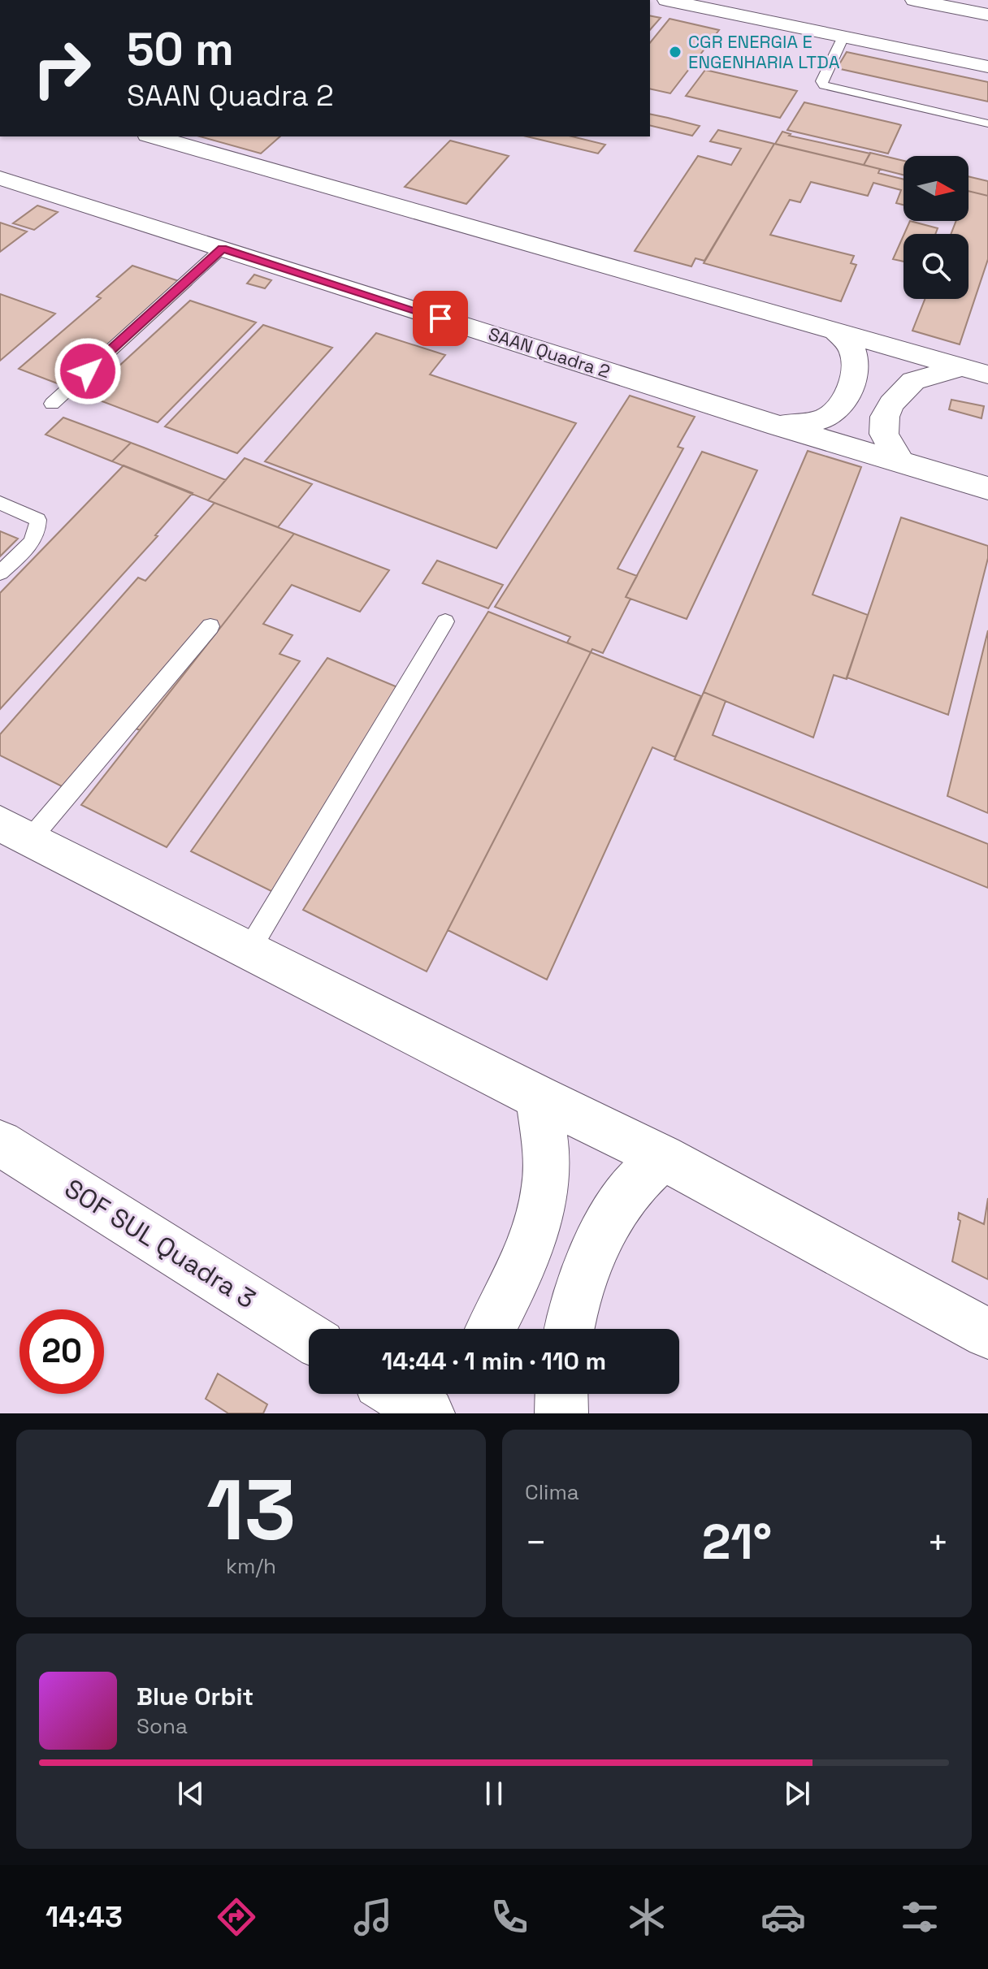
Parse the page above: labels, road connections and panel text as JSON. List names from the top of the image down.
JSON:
{
  "streets": {
    "street": ["SAAN Quadra 2", "SOF SUL Quadra 3"]
  },
  "places": ["CGR ENERGIA E ENGENHARIA LTDA"],
  "north": "right",
  "page": {
    "turn": ["50 m", "SAAN Quadra 2"],
    "limit": "20",
    "trip": "14:44 · 1 min · 110 m",
    "tile": [
      ["13", "km/h"],
      "Clima"
    ],
    "heat": ["−", "21°", "+"],
    "song": ["Blue Orbit", "Sona"],
    "tabs": "14:43"
  }
}
